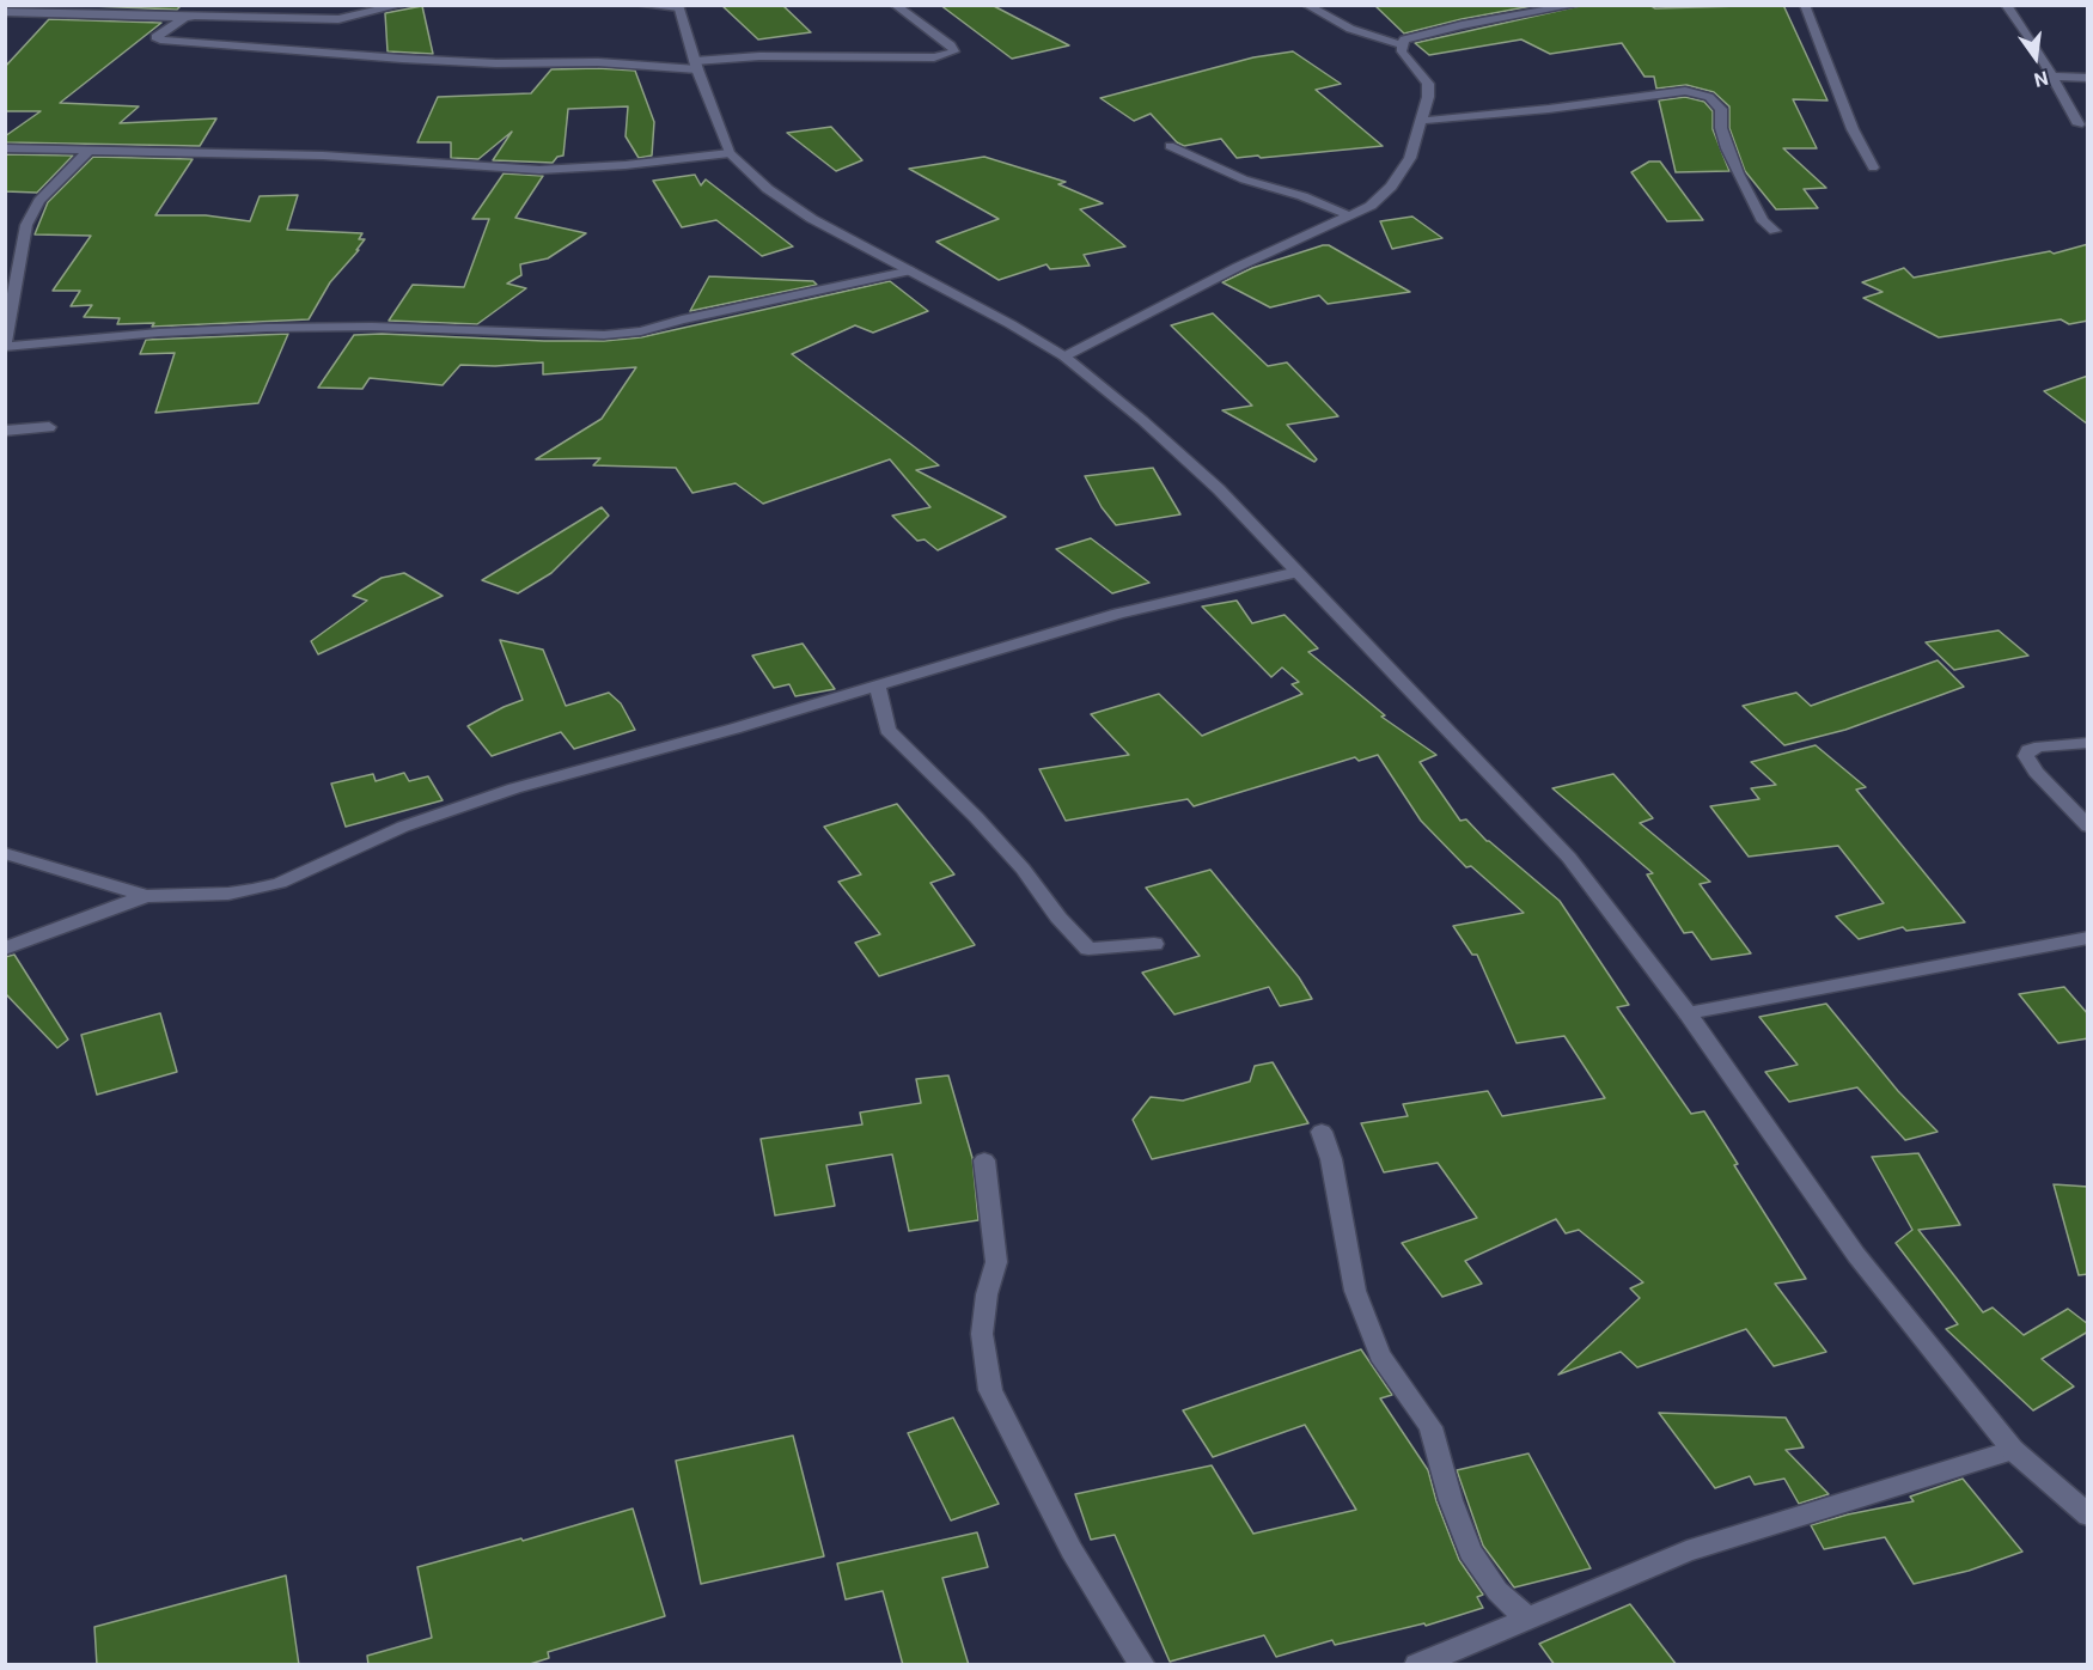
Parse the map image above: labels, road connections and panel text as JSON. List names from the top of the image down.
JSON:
{
  "north": "bottom"
}
